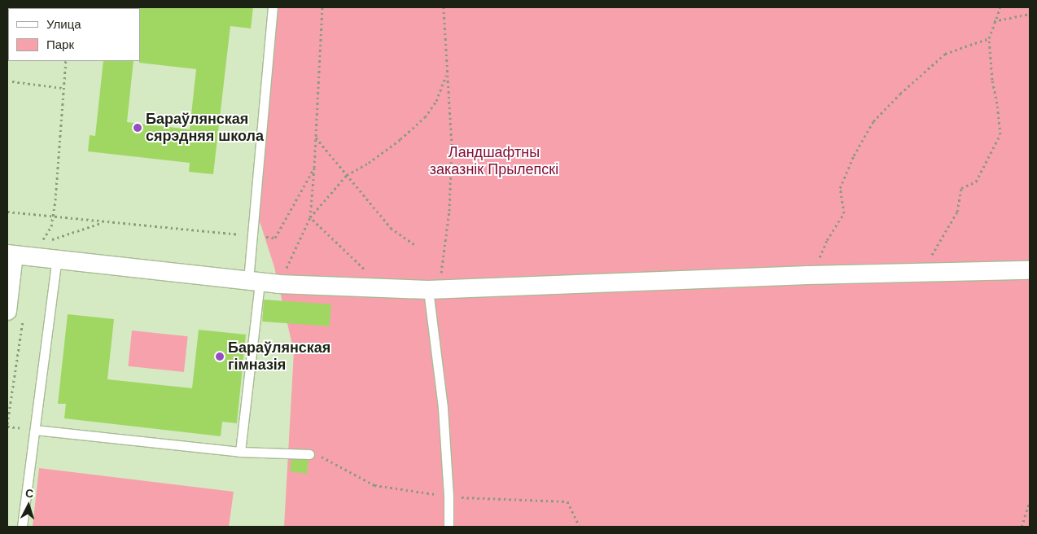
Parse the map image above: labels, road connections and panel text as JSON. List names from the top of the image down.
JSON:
{
  "parks": ["Ландшафтны заказнік Прылепскі"],
  "places": ["Бараўлянская сярэдняя школа", "Бараўлянская гімназія"],
  "legend": ["Улица", "Парк"],
  "north": "top"
}
